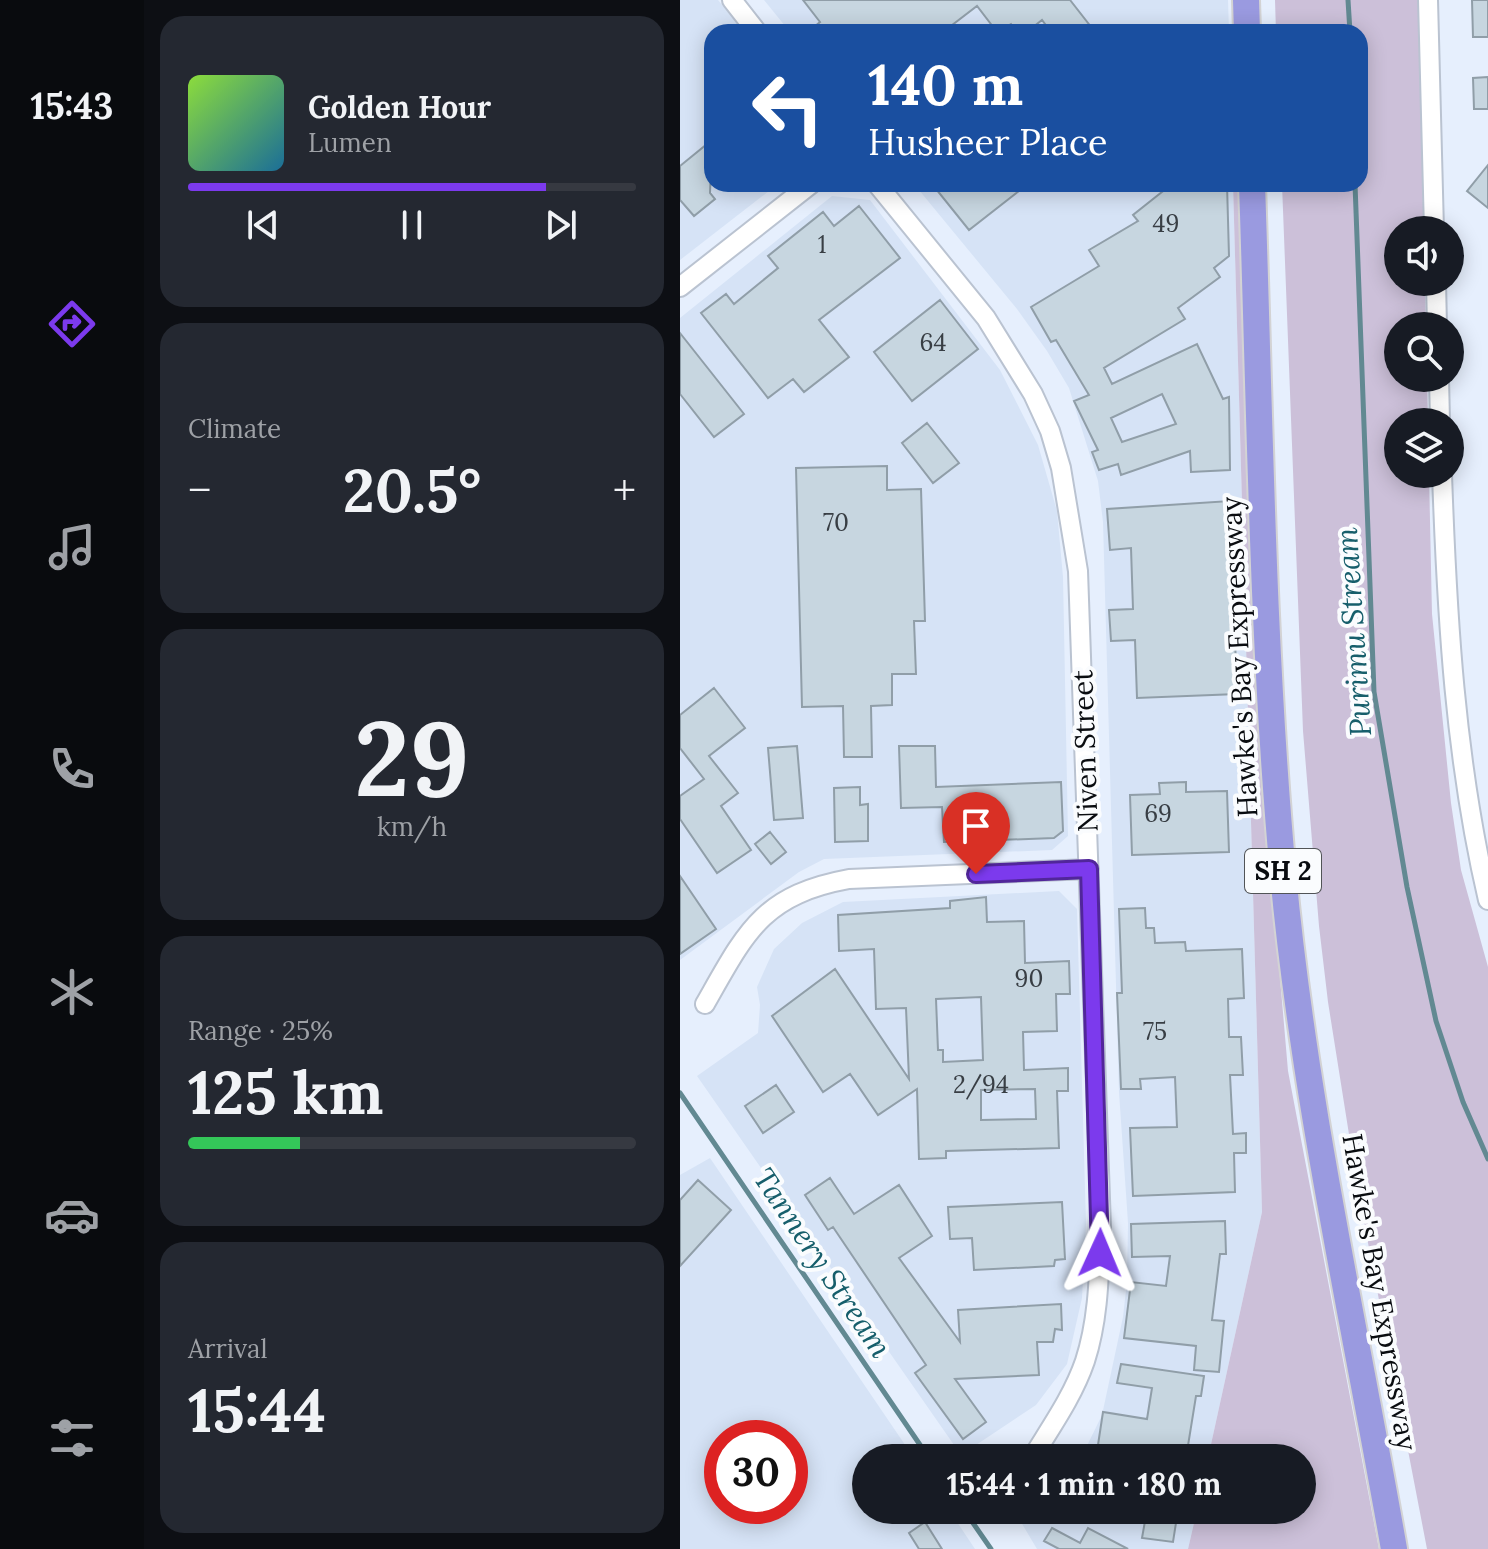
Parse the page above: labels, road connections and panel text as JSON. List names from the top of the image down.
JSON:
{
  "streets": {
    "highway": ["Hawke's Bay Expressway", "SH 2"],
    "street": ["Niven Street"]
  },
  "water": ["Purimu Stream", "Tannery Stream"],
  "house_numbers": [
    "49",
    "1",
    "64",
    "70",
    "69",
    "90",
    "75",
    "2/94"
  ],
  "page": {
    "tabs": "15:43",
    "turn": ["140 m", "Husheer Place"],
    "song": ["Golden Hour", "Lumen"],
    "tile": [
      "Climate",
      ["29", "km/h"],
      ["Range · 25%", "125 km"],
      ["Arrival", "15:44"]
    ],
    "heat": ["−", "20.5°", "+"],
    "limit": "30",
    "trip": "15:44 · 1 min · 180 m"
  }
}
